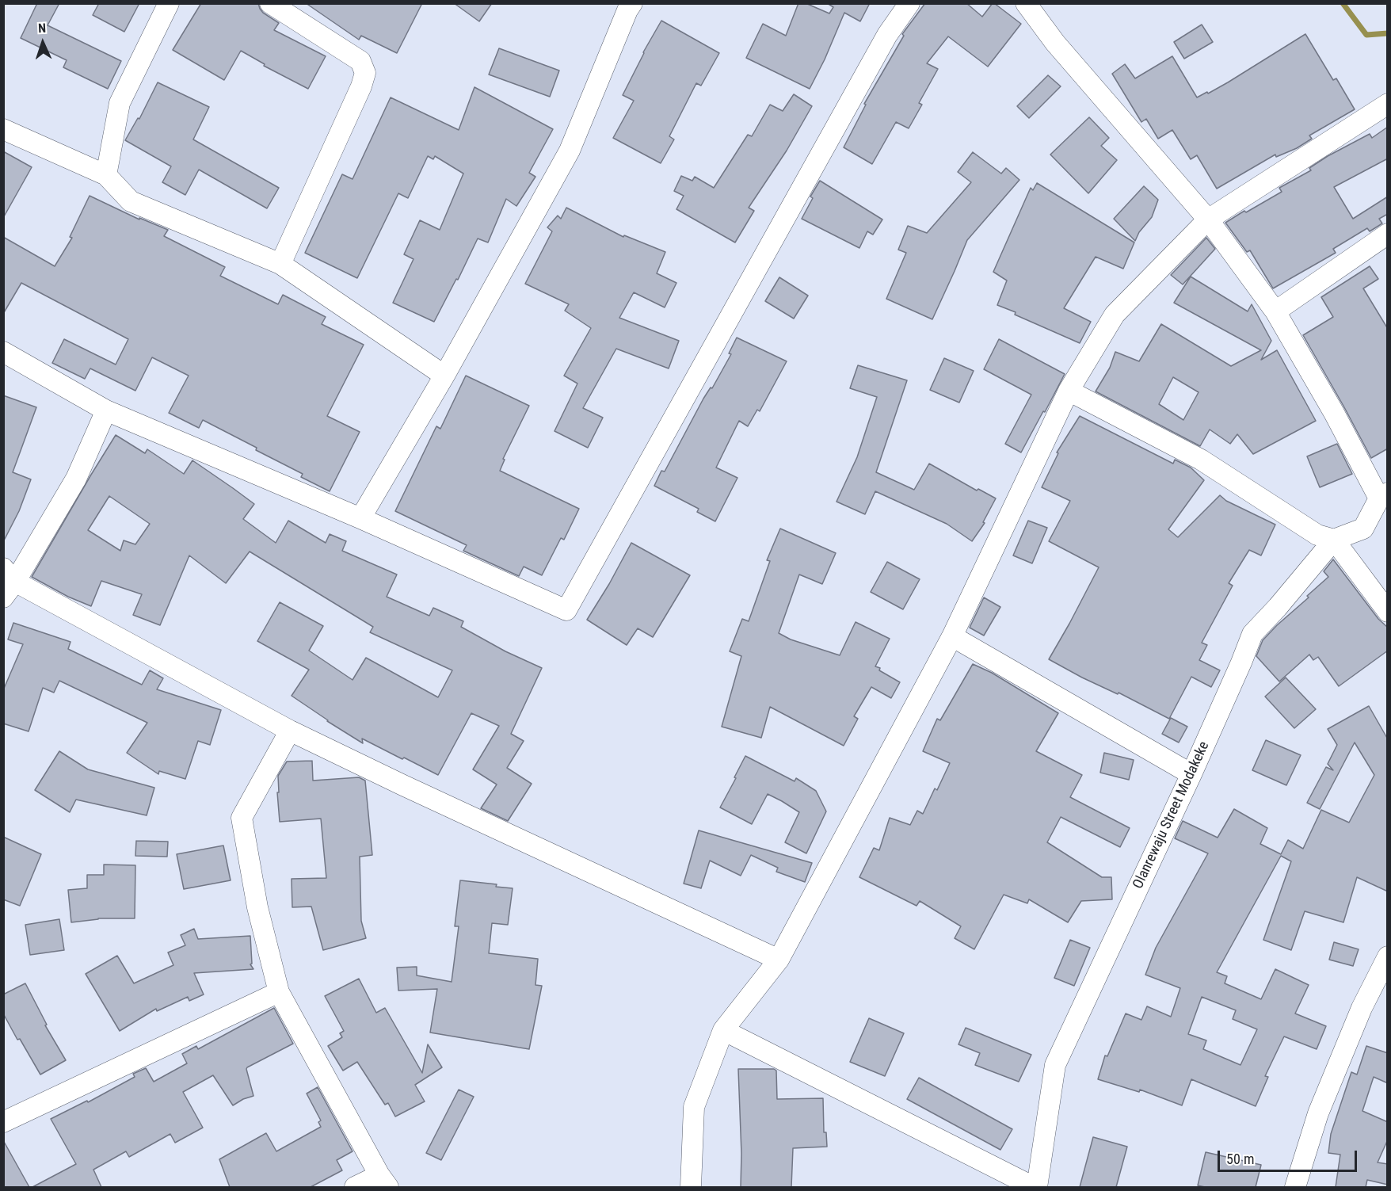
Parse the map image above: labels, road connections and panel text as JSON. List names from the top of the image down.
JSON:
{
  "streets": {
    "street": ["Olanrewaju Street Modakeke"]
  },
  "scale_bar": "50 m",
  "north": "top"
}
